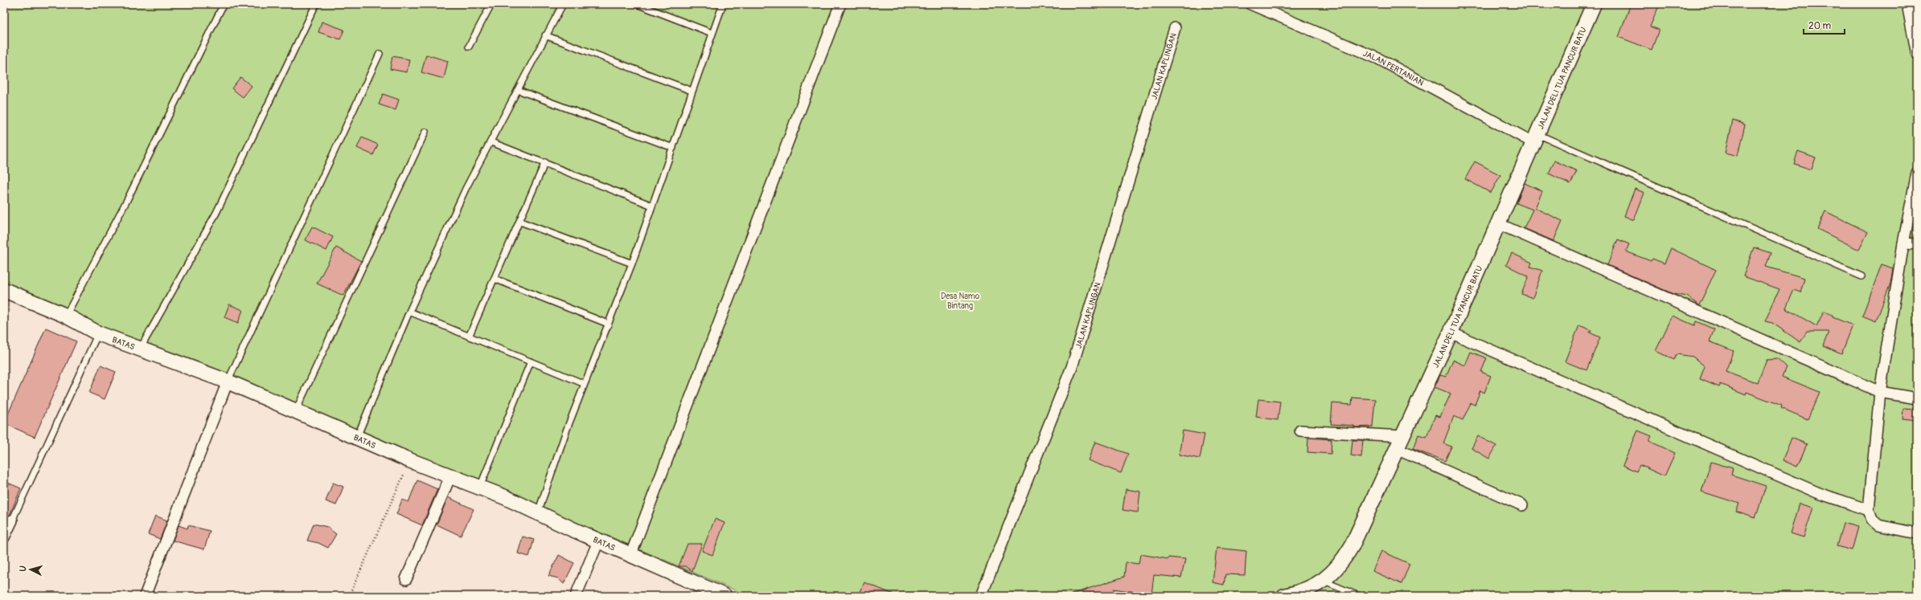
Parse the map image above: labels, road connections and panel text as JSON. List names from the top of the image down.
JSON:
{
  "streets": {
    "street": [
      "JALAN KAPLINGAN",
      "JALAN PERTANIAN",
      "JALAN DELI TUA PANCUR BATU",
      "BATAS"
    ]
  },
  "crossings": [
    ["JALAN PERTANIAN", "JALAN DELI TUA PANCUR BATU"]
  ],
  "parks": ["Desa Namo Bintang"],
  "scale_bar": "20 m",
  "north": "left"
}
